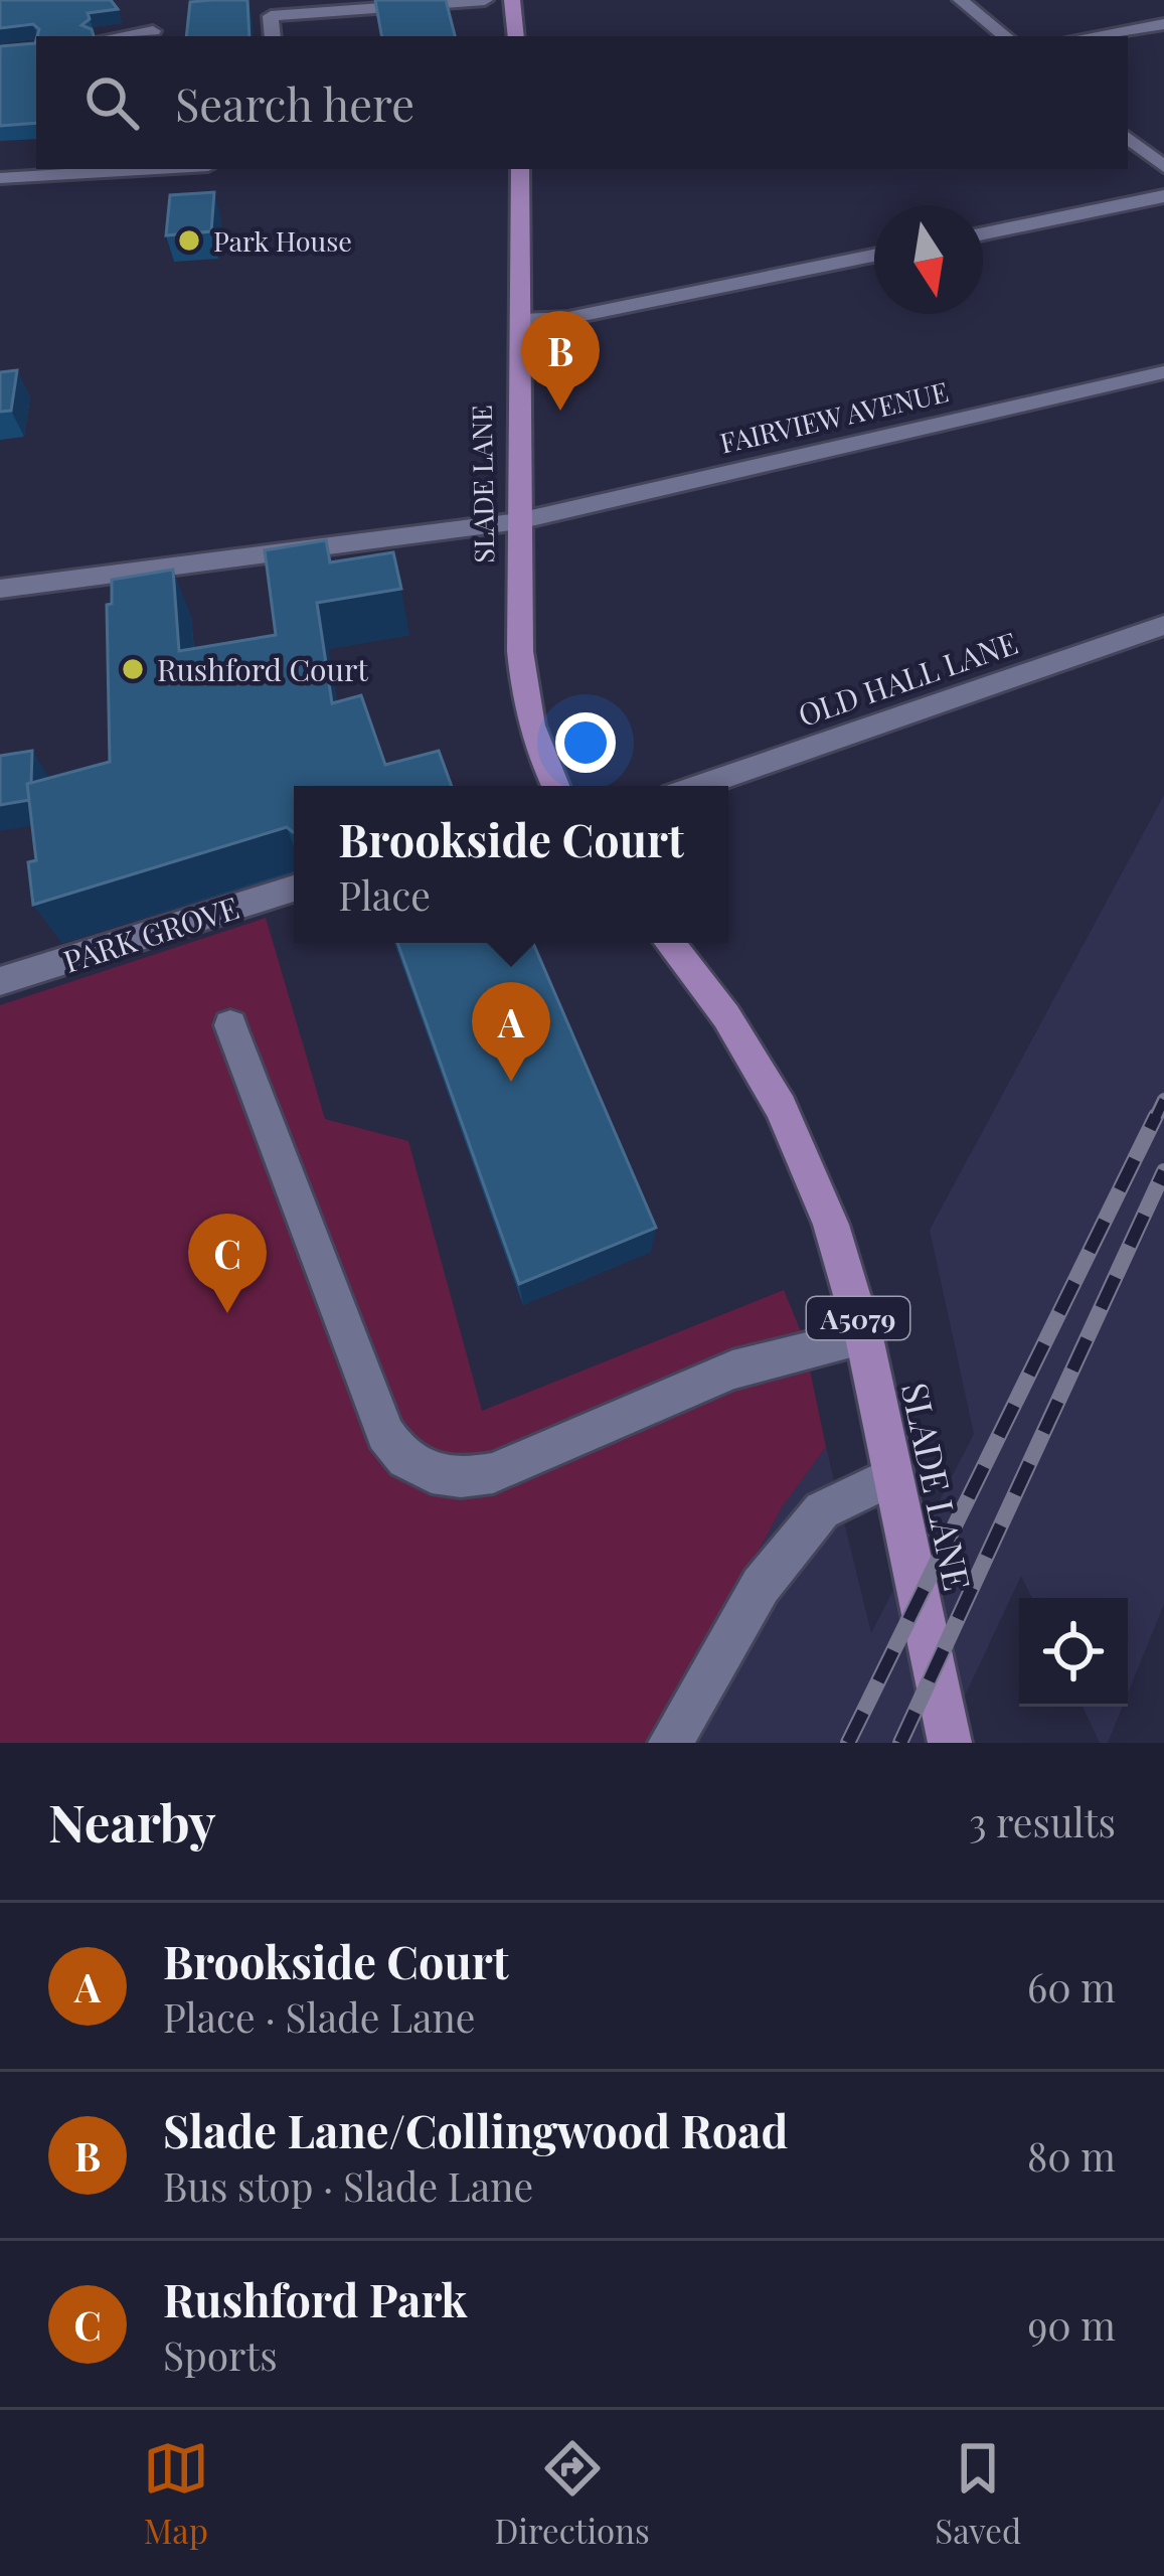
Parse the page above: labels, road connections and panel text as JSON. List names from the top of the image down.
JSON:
{
  "streets": {
    "main road": ["SLADE LANE", "A5079"],
    "street": ["FAIRVIEW AVENUE", "OLD HALL LANE", "PARK GROVE"]
  },
  "crossings": [
    ["FAIRVIEW AVENUE", "SLADE LANE"]
  ],
  "places": ["Park House", "Rushford Court"],
  "north": "bottom",
  "page": {
    "search": "Search here",
    "pins": ["B", "A", "C"],
    "popup": ["Brookside Court", "Place"],
    "heading": ["Nearby", "3 results"],
    "list": [
      {
        "mark": "A",
        "name": "Brookside Court",
        "note": "Place · Slade Lane",
        "value": "60 m"
      },
      {
        "mark": "B",
        "name": "Slade Lane/Collingwood Road",
        "note": "Bus stop · Slade Lane",
        "value": "80 m"
      },
      {
        "mark": "C",
        "name": "Rushford Park",
        "note": "Sports",
        "value": "90 m"
      }
    ],
    "nav": ["Map", "Directions", "Saved"]
  }
}
